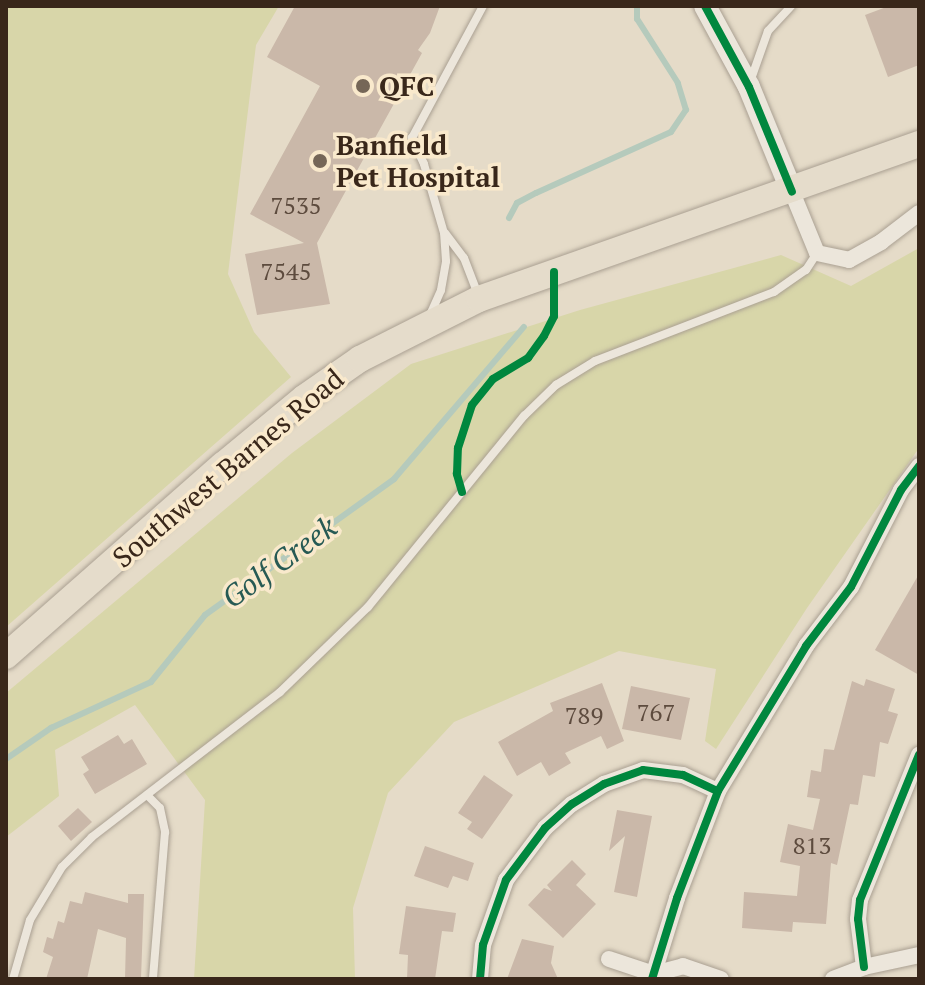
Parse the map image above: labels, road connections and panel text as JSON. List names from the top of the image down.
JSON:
{
  "streets": {
    "main road": ["Southwest Barnes Road"]
  },
  "water": ["Golf Creek"],
  "places": ["QFC", "Banfield Pet Hospital"],
  "house_numbers": [
    "7535",
    "7545",
    "767",
    "789",
    "813"
  ]
}
